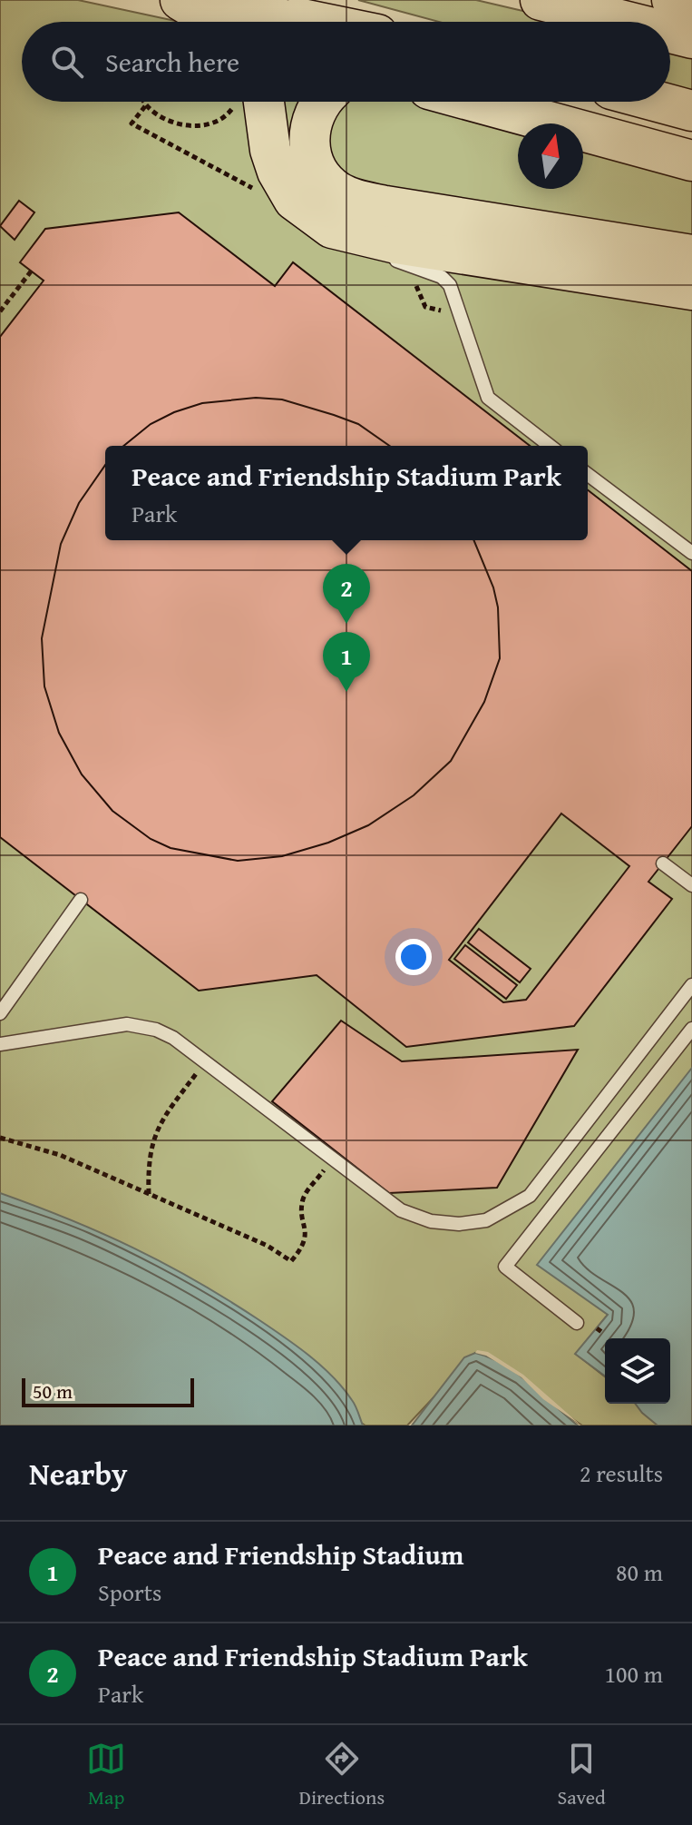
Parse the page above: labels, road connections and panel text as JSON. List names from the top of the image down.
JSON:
{
  "scale_bar": "50 m",
  "north": "top",
  "page": {
    "search": "Search here",
    "popup": ["Peace and Friendship Stadium Park", "Park"],
    "pins": ["2", "1"],
    "scale": "50 m",
    "heading": ["Nearby", "2 results"],
    "list": [
      {
        "mark": "1",
        "name": "Peace and Friendship Stadium",
        "note": "Sports",
        "value": "80 m"
      },
      {
        "mark": "2",
        "name": "Peace and Friendship Stadium Park",
        "note": "Park",
        "value": "100 m"
      }
    ],
    "nav": ["Map", "Directions", "Saved"]
  }
}
